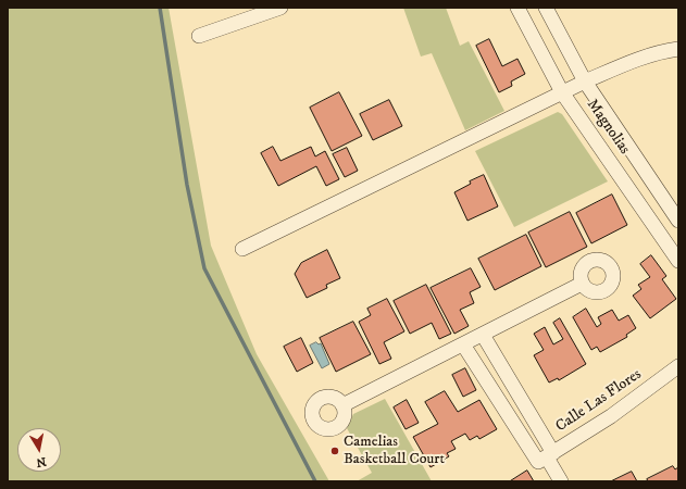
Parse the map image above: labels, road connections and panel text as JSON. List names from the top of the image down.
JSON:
{
  "streets": {
    "street": ["Magnolias", "Calle Las Flores"]
  },
  "places": ["Camelias Basketball Court"],
  "north": "bottom"
}
